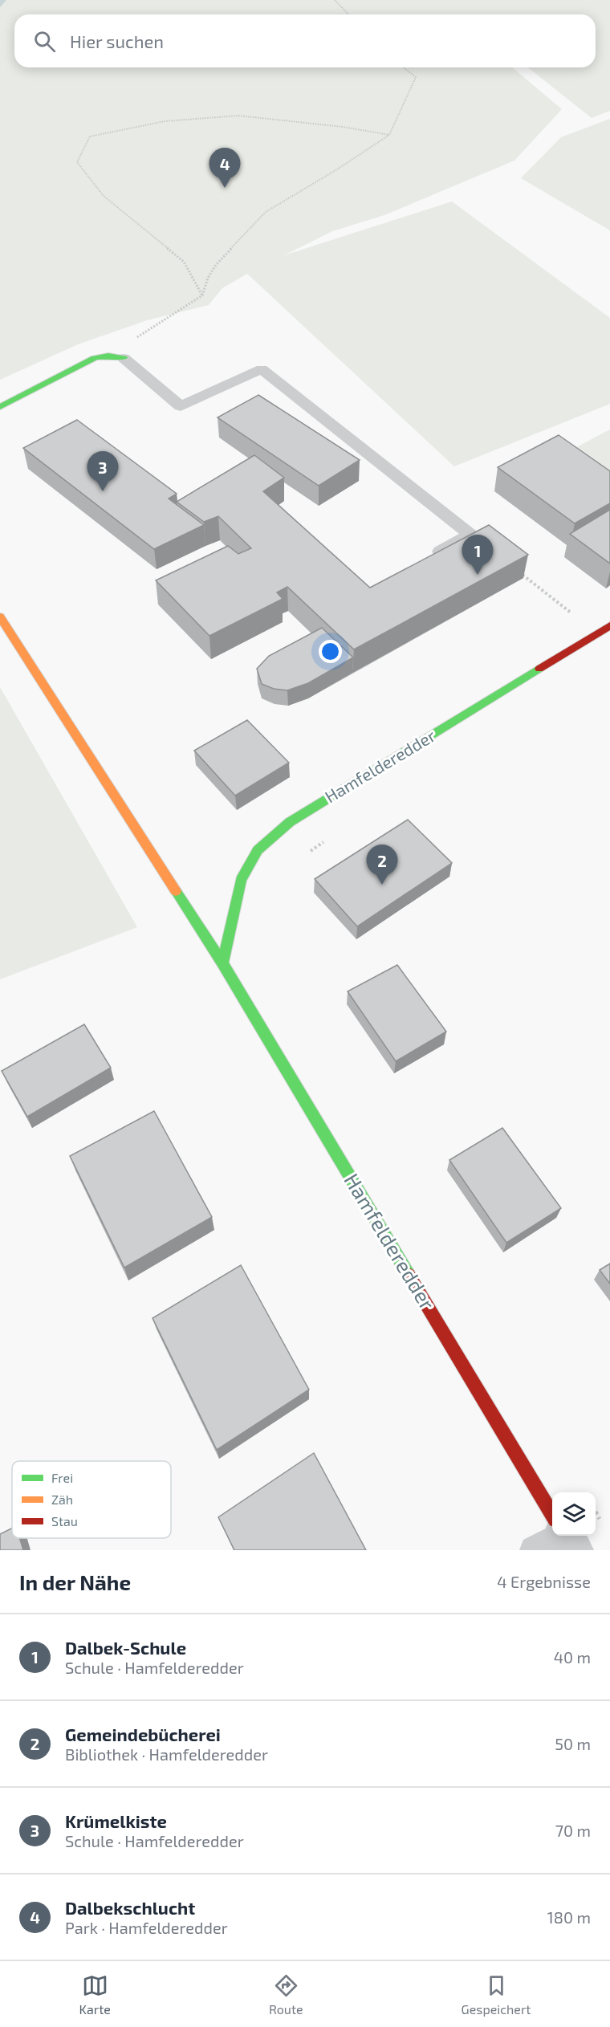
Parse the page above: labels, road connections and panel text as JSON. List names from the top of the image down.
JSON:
{
  "streets": {
    "street": ["Hamfelderedder"]
  },
  "legend": ["Frei", "Zäh", "Stau"],
  "page": {
    "search": "Hier suchen",
    "pins": [
      "4",
      "3",
      "1",
      "2"
    ],
    "heading": ["In der Nähe", "4 Ergebnisse"],
    "list": [
      {
        "mark": "1",
        "name": "Dalbek-Schule",
        "note": "Schule · Hamfelderedder",
        "value": "40 m"
      },
      {
        "mark": "2",
        "name": "Gemeindebücherei",
        "note": "Bibliothek · Hamfelderedder",
        "value": "50 m"
      },
      {
        "mark": "3",
        "name": "Krümelkiste",
        "note": "Schule · Hamfelderedder",
        "value": "70 m"
      },
      {
        "mark": "4",
        "name": "Dalbekschlucht",
        "note": "Park · Hamfelderedder",
        "value": "180 m"
      }
    ],
    "nav": ["Karte", "Route", "Gespeichert"]
  }
}
